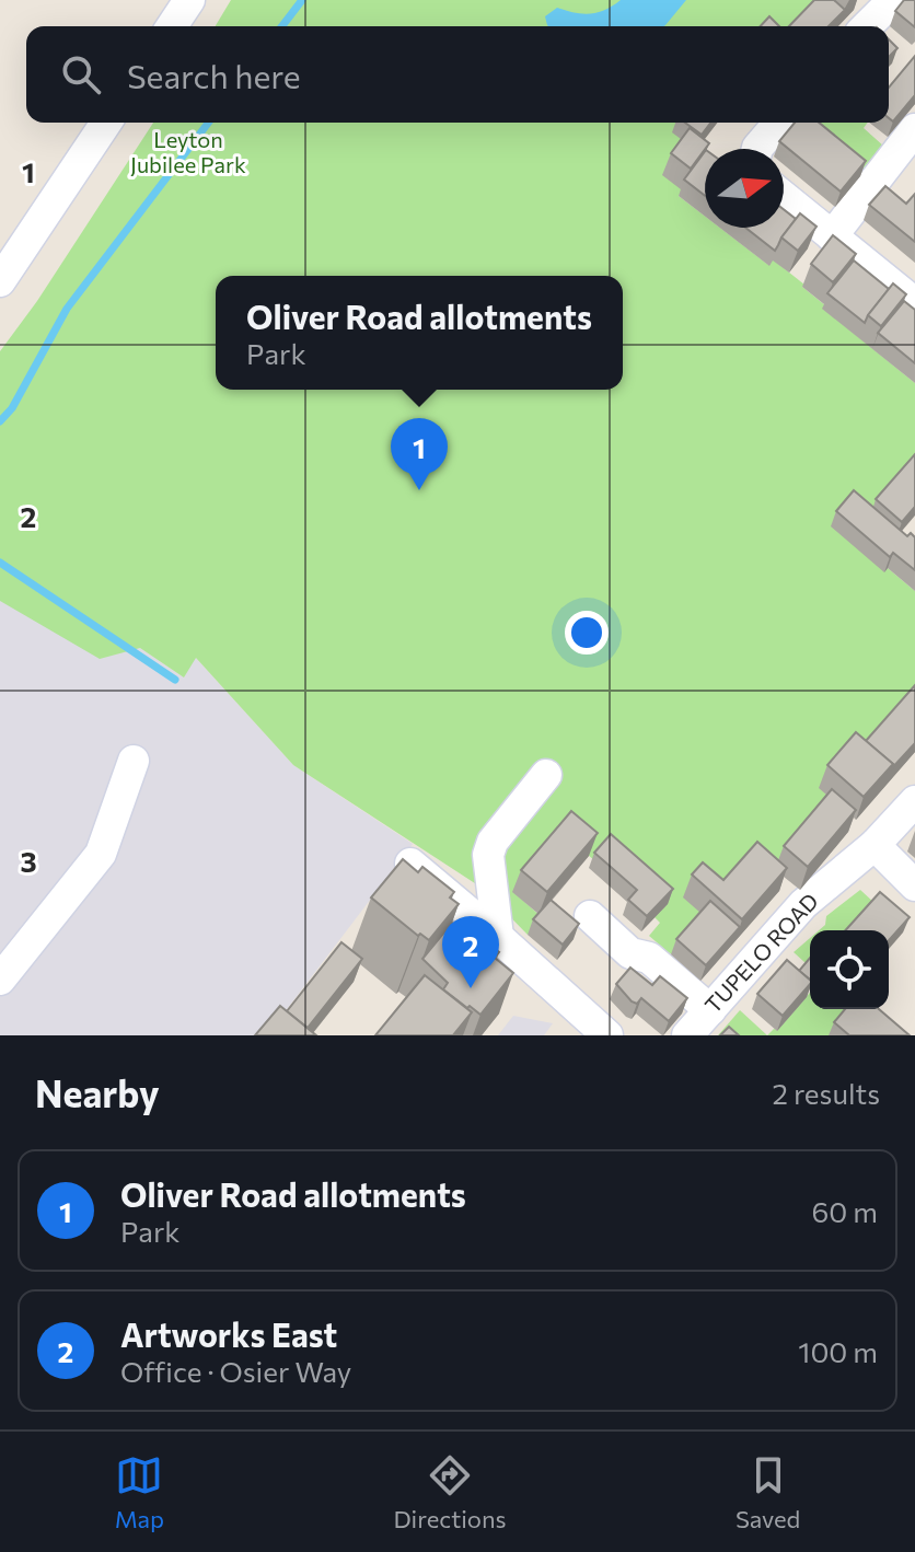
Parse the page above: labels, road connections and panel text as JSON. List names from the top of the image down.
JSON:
{
  "streets": {
    "street": ["TUPELO ROAD"]
  },
  "parks": ["Leyton Jubilee Park"],
  "north": "right",
  "page": {
    "search": "Search here",
    "popup": ["Oliver Road allotments", "Park"],
    "pins": ["1", "2"],
    "heading": ["Nearby", "2 results"],
    "list": [
      {
        "mark": "1",
        "name": "Oliver Road allotments",
        "note": "Park",
        "value": "60 m"
      },
      {
        "mark": "2",
        "name": "Artworks East",
        "note": "Office · Osier Way",
        "value": "100 m"
      }
    ],
    "nav": ["Map", "Directions", "Saved"]
  },
  "grid": {
    "rows": ["1", "2", "3"]
  }
}
